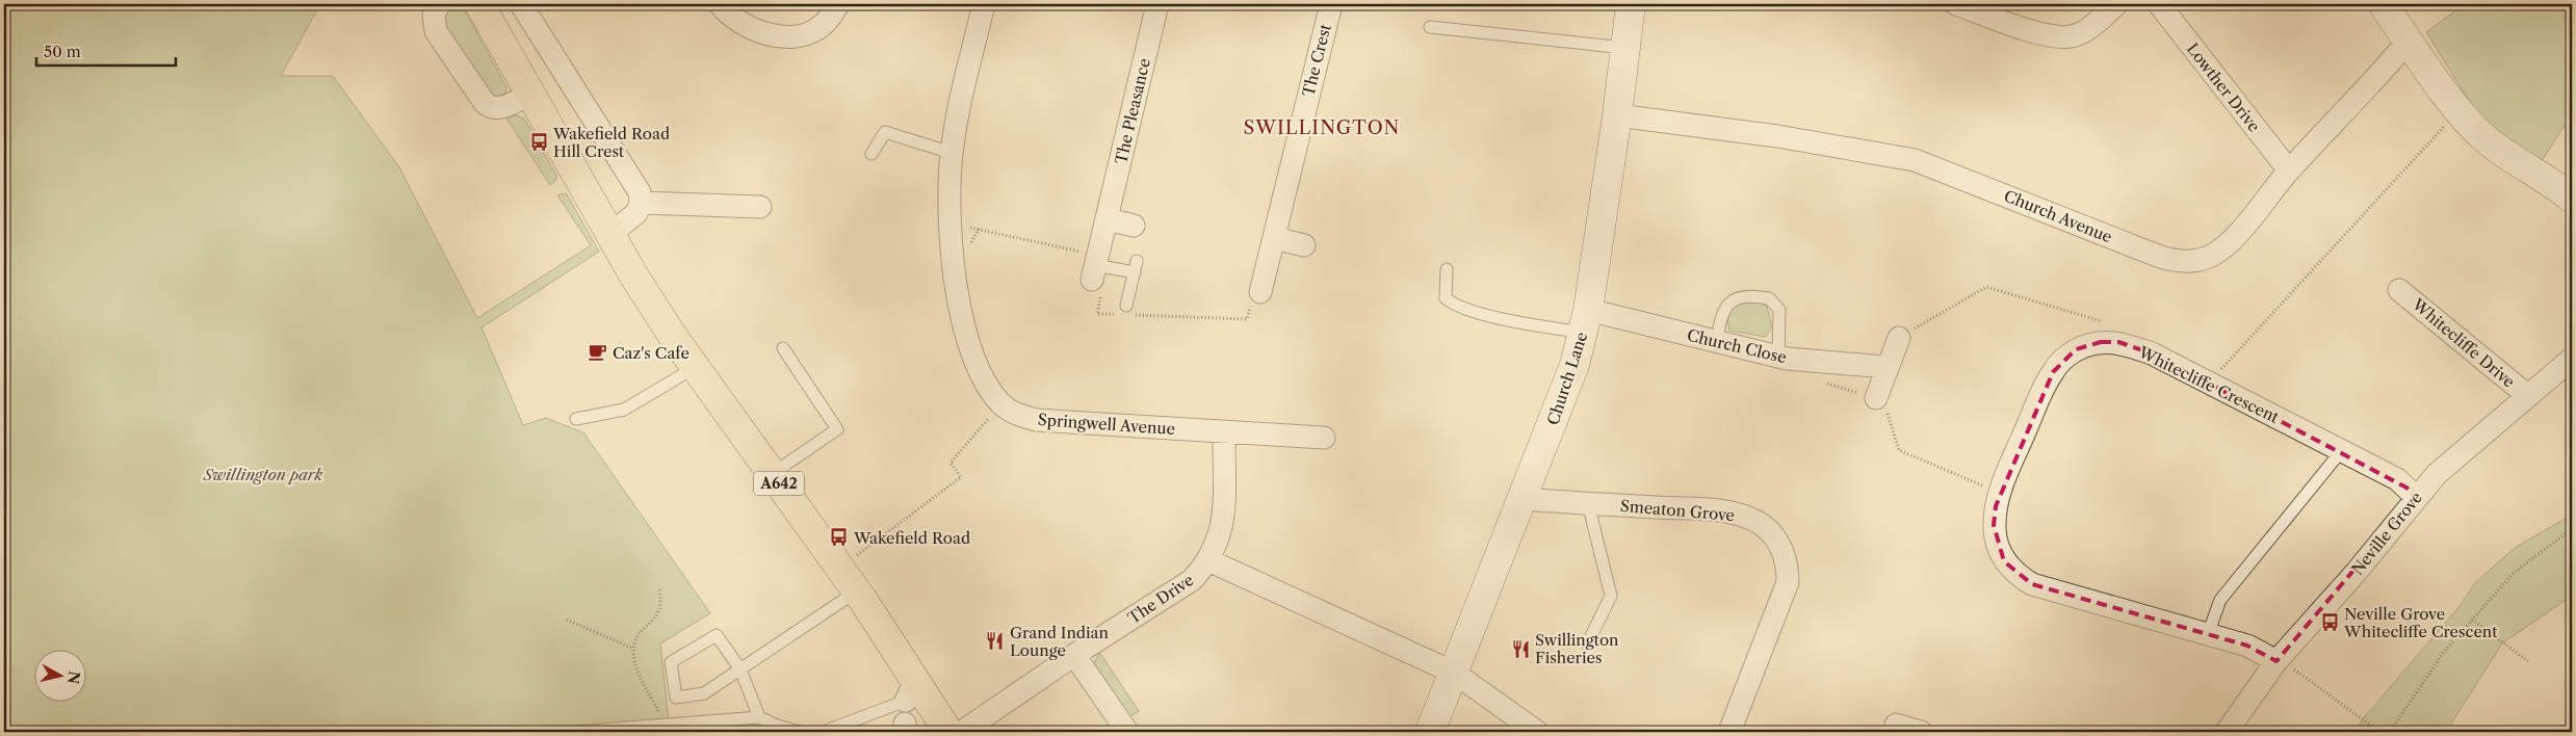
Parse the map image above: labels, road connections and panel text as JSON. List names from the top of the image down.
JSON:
{
  "streets": {
    "main road": ["A642"],
    "street": [
      "The Crest",
      "Lowther Drive",
      "The Pleasance",
      "Church Avenue",
      "Whitecliffe Drive",
      "Church Close",
      "Church Lane",
      "Whitecliffe Crescent",
      "Springwell Avenue",
      "Smeaton Grove",
      "Neville Grove",
      "The Drive"
    ]
  },
  "crossings": [
    ["Lowther Drive", "Church Avenue"],
    ["Church Avenue", "Church Lane"],
    ["Whitecliffe Drive", "Neville Grove"],
    ["Church Close", "Church Lane"],
    ["Church Lane", "Smeaton Grove"],
    ["Church Lane", "The Drive"],
    ["Whitecliffe Crescent", "Neville Grove"]
  ],
  "districts": ["SWILLINGTON"],
  "parks": ["Swillington park"],
  "places": {
    "bus stop": ["Wakefield Road Hill Crest", "Wakefield Road", "Neville Grove Whitecliffe Crescent"],
    "cafe": ["Caz's Cafe"],
    "restaurant": ["Grand Indian Lounge", "Swillington Fisheries"]
  },
  "scale_bar": "50 m",
  "north": "right"
}
